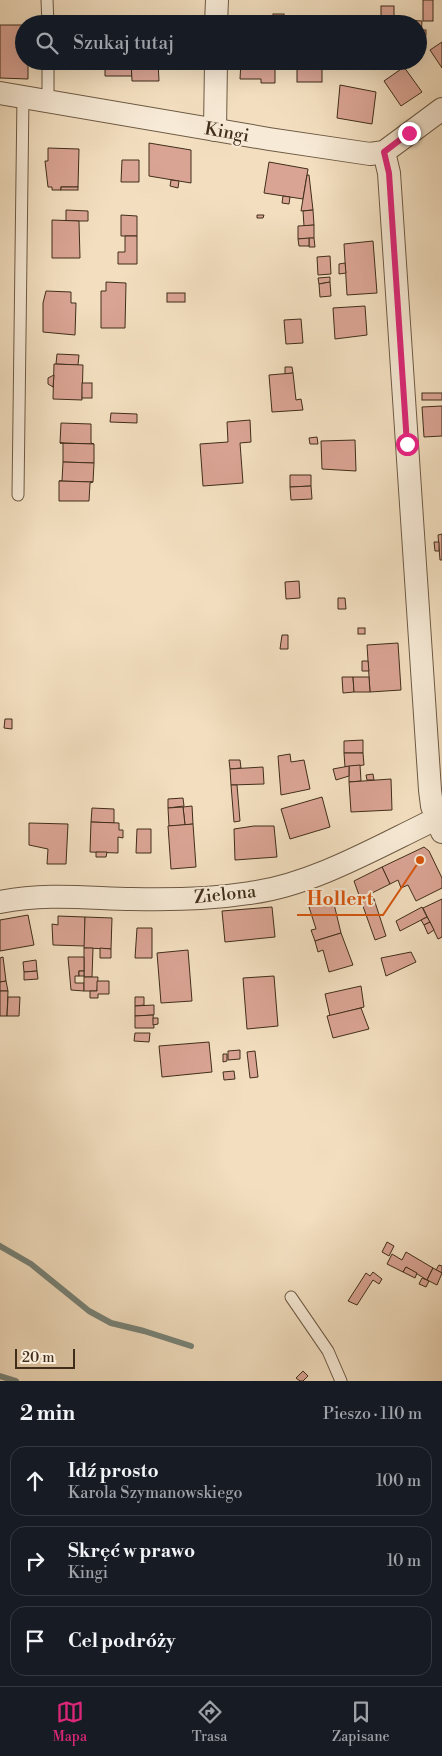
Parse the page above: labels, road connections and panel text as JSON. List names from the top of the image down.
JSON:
{
  "streets": {
    "street": ["Kingi", "Zielona"]
  },
  "places": ["Hollert"],
  "scale_bar": "20 m",
  "page": {
    "search": "Szukaj tutaj",
    "scale": "20 m",
    "heading": ["2 min", "Pieszo · 110 m"],
    "list": [
      ["Idź prosto", "Karola Szymanowskiego", "100 m"],
      ["Skręć w prawo", "Kingi", "10 m"],
      "Cel podróży"
    ],
    "nav": ["Mapa", "Trasa", "Zapisane"]
  }
}
